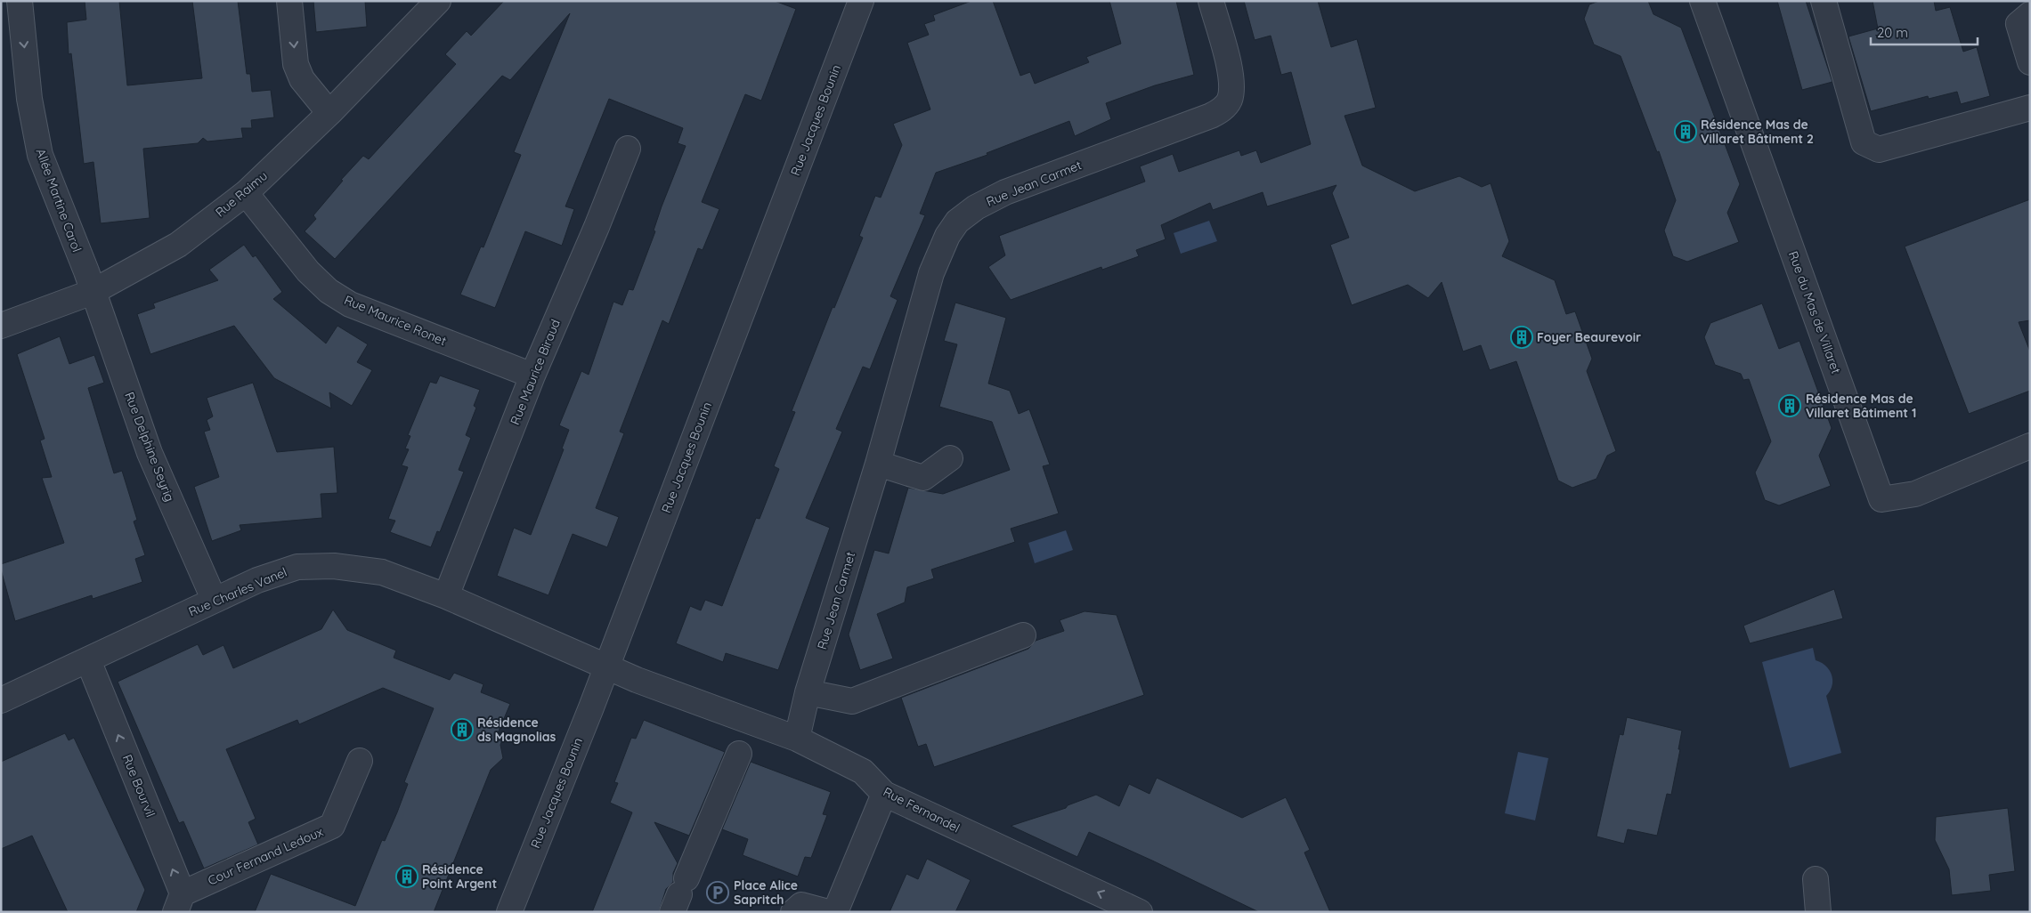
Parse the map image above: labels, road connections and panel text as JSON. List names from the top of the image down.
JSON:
{
  "streets": {
    "street": [
      "Rue Jacques Bounin",
      "Rue Jean Carmet",
      "Rue Raimu",
      "Allée Martine Carol",
      "Rue du Mas de Villaret",
      "Rue Maurice Ronet",
      "Rue Maurice Biraud",
      "Rue Delphine Seyrig",
      "Rue Charles Vanel",
      "Rue Bourvil",
      "Rue Fernandel",
      "Cour Fernand Ledoux"
    ]
  },
  "crossings": [
    ["Rue Jacques Bounin", "Rue Charles Vanel"],
    ["Rue Jacques Bounin", "Rue Fernandel"],
    ["Rue Jean Carmet", "Rue Fernandel"],
    ["Rue Raimu", "Allée Martine Carol"],
    ["Rue Raimu", "Rue Maurice Ronet"],
    ["Rue Raimu", "Rue Delphine Seyrig"],
    ["Allée Martine Carol", "Rue Delphine Seyrig"],
    ["Rue Maurice Ronet", "Rue Maurice Biraud"],
    ["Rue Maurice Biraud", "Rue Charles Vanel"],
    ["Rue Delphine Seyrig", "Rue Charles Vanel"],
    ["Rue Charles Vanel", "Rue Bourvil"],
    ["Rue Charles Vanel", "Rue Fernandel"],
    ["Rue Bourvil", "Cour Fernand Ledoux"]
  ],
  "one_way": ["Allée Martine Carol", "Rue Bourvil", "Rue Fernandel"],
  "places": {
    "building": [
      "Résidence Mas de Villaret Bâtiment 2",
      "Foyer Beaurevoir",
      "Résidence Mas de Villaret Bâtiment 1",
      "Résidence ds Magnolias",
      "Résidence Point Argent"
    ],
    "parking": ["Place Alice Sapritch"]
  },
  "scale_bar": "20 m"
}
